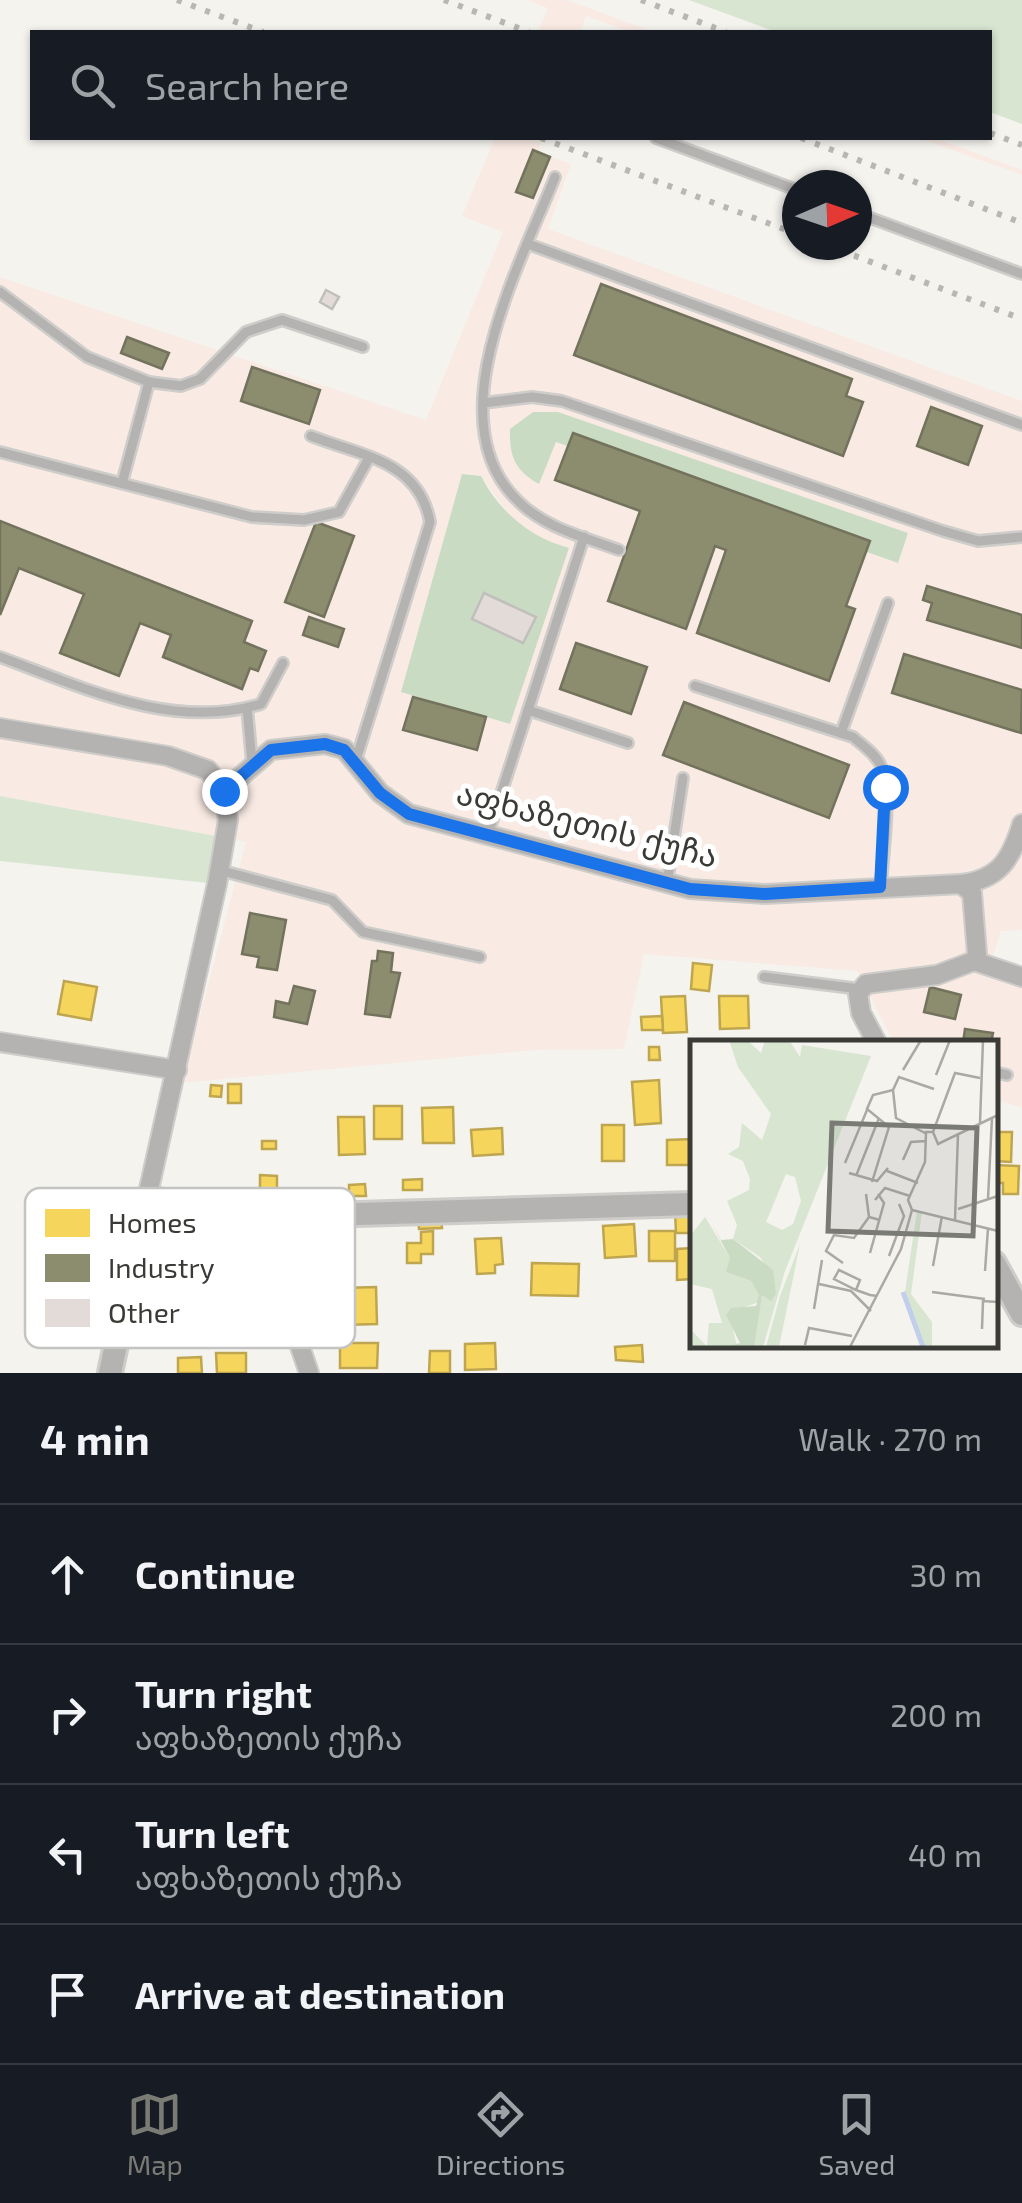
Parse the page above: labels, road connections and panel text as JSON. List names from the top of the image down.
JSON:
{
  "streets": {
    "street": ["აფხაზეთის ქუჩა"]
  },
  "legend": ["Homes", "Industry", "Other"],
  "north": "right",
  "page": {
    "search": "Search here",
    "heading": ["4 min", "Walk · 270 m"],
    "list": [
      ["Continue", "30 m"],
      ["Turn right", "აფხაზეთის ქუჩა", "200 m"],
      ["Turn left", "აფხაზეთის ქუჩა", "40 m"],
      "Arrive at destination"
    ],
    "nav": ["Map", "Directions", "Saved"]
  }
}
